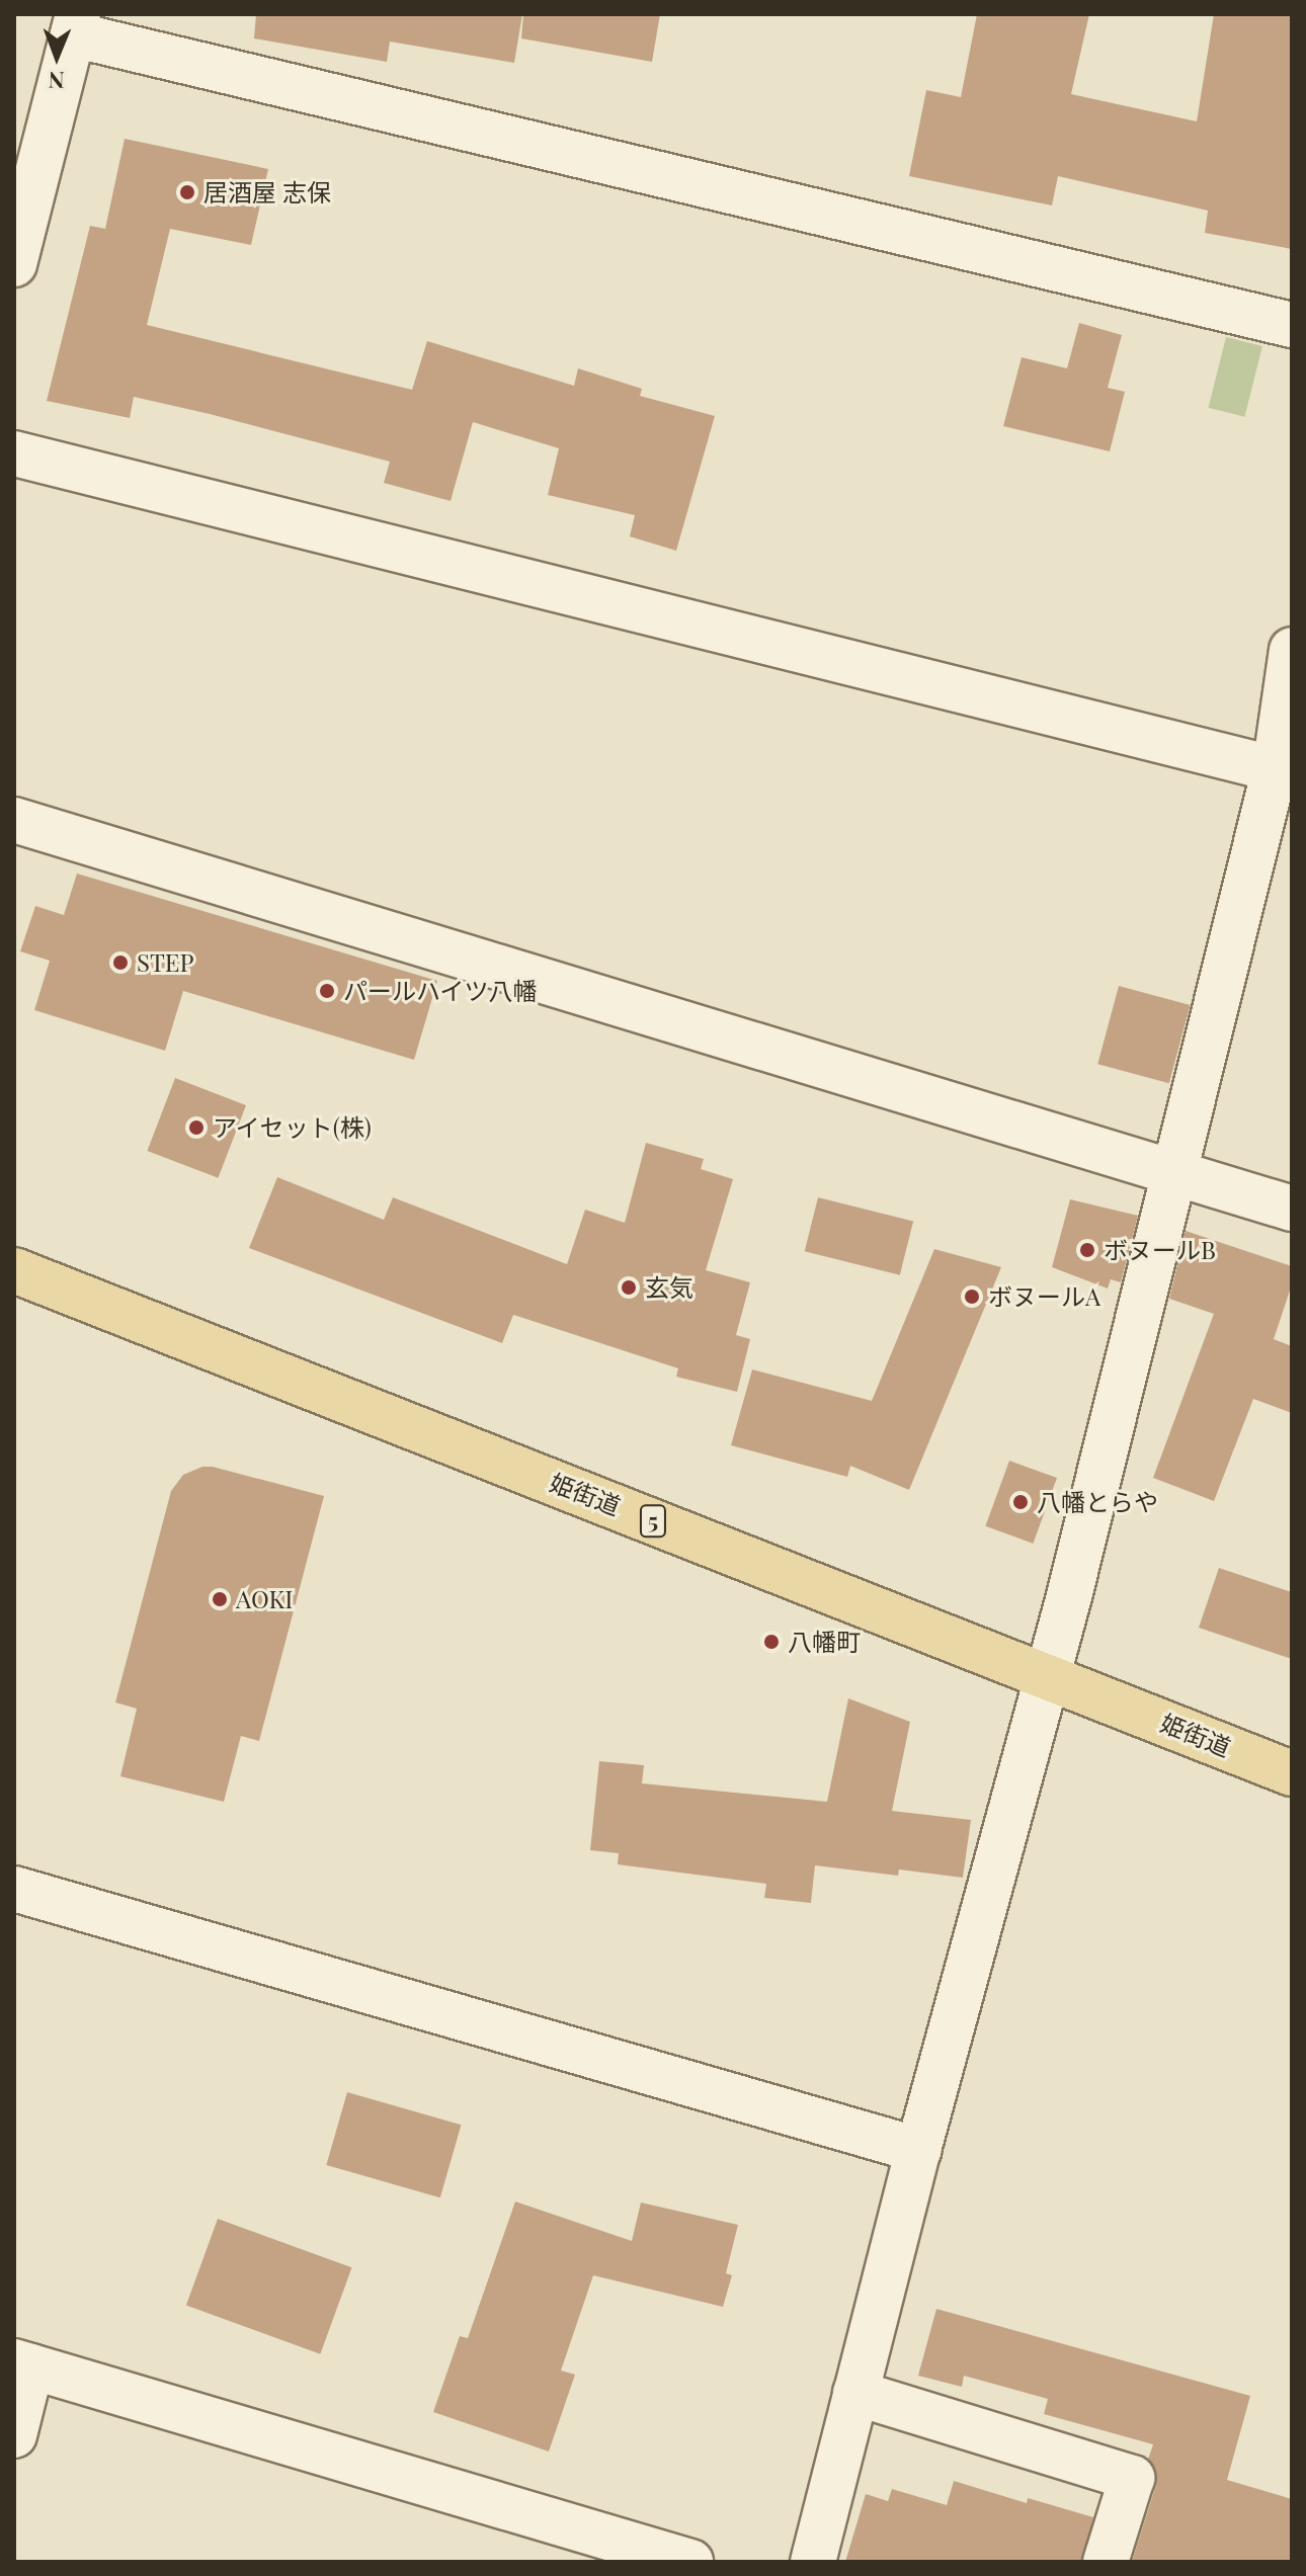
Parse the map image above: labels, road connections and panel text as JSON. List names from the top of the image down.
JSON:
{
  "streets": {
    "main road": ["姫街道", "5"]
  },
  "places": [
    "居酒屋 志保",
    "STEP",
    "パールハイツ八幡",
    "アイセット(株)",
    "ボヌールB",
    "玄気",
    "ボヌールA",
    "八幡とらや",
    "AOKI",
    "八幡町"
  ],
  "north": "bottom"
}
